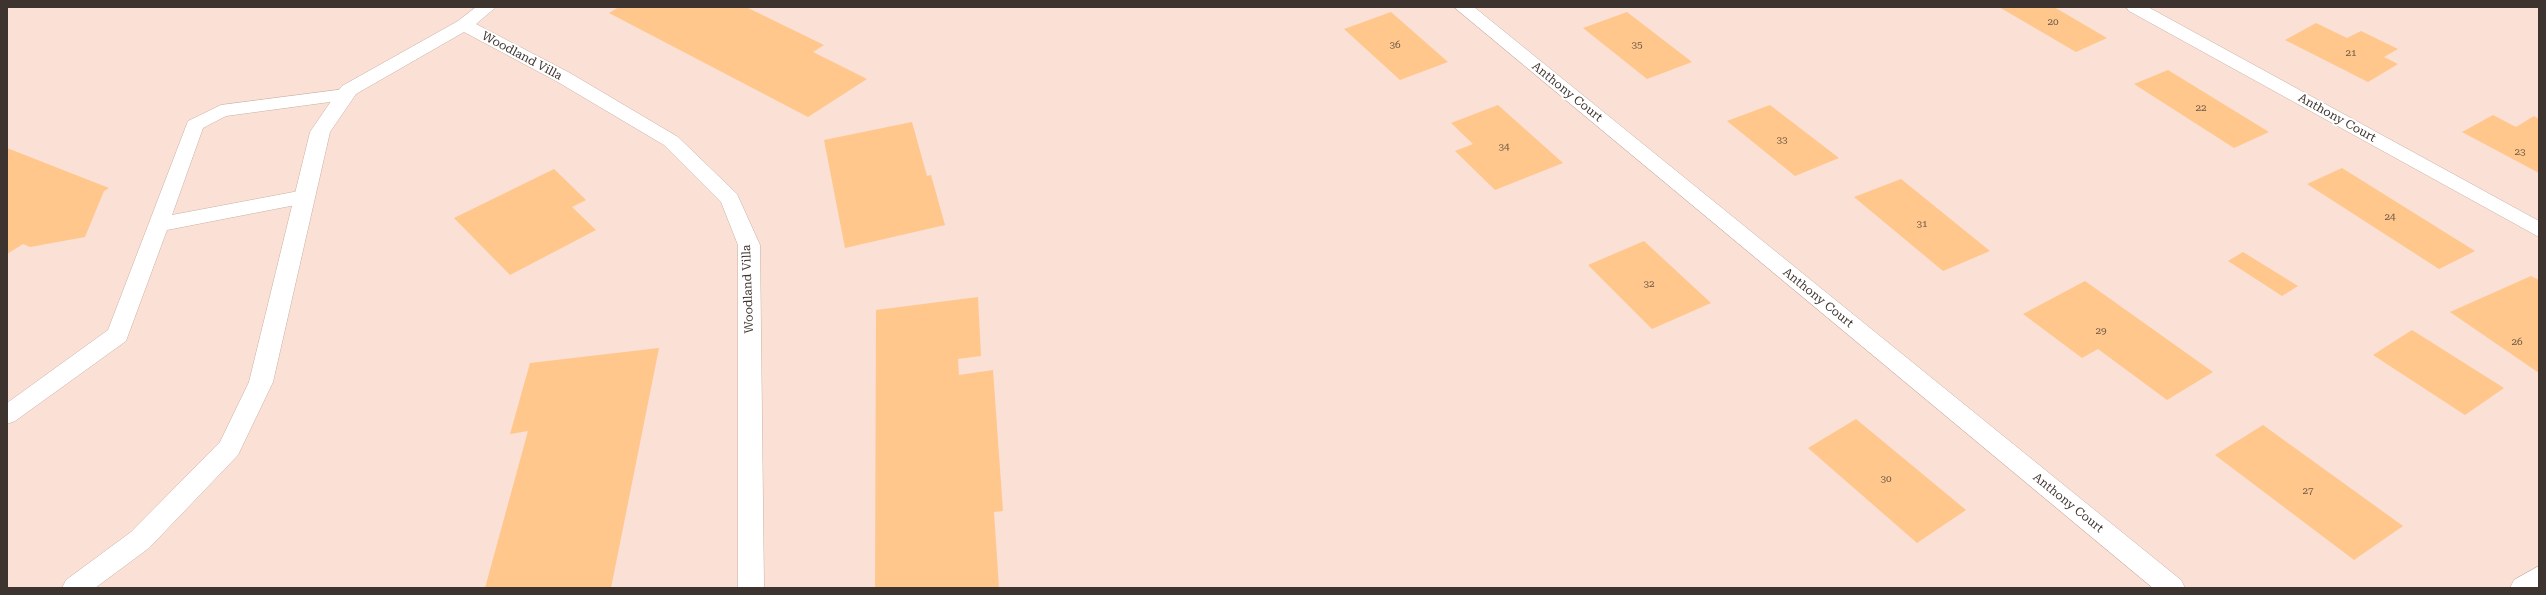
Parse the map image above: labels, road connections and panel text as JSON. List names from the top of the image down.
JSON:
{
  "streets": {
    "street": ["Woodland Villa", "Anthony Court"]
  },
  "house_numbers": [
    "20",
    "36",
    "35",
    "21",
    "22",
    "33",
    "34",
    "23",
    "24",
    "31",
    "32",
    "29",
    "26",
    "30",
    "27"
  ]
}
